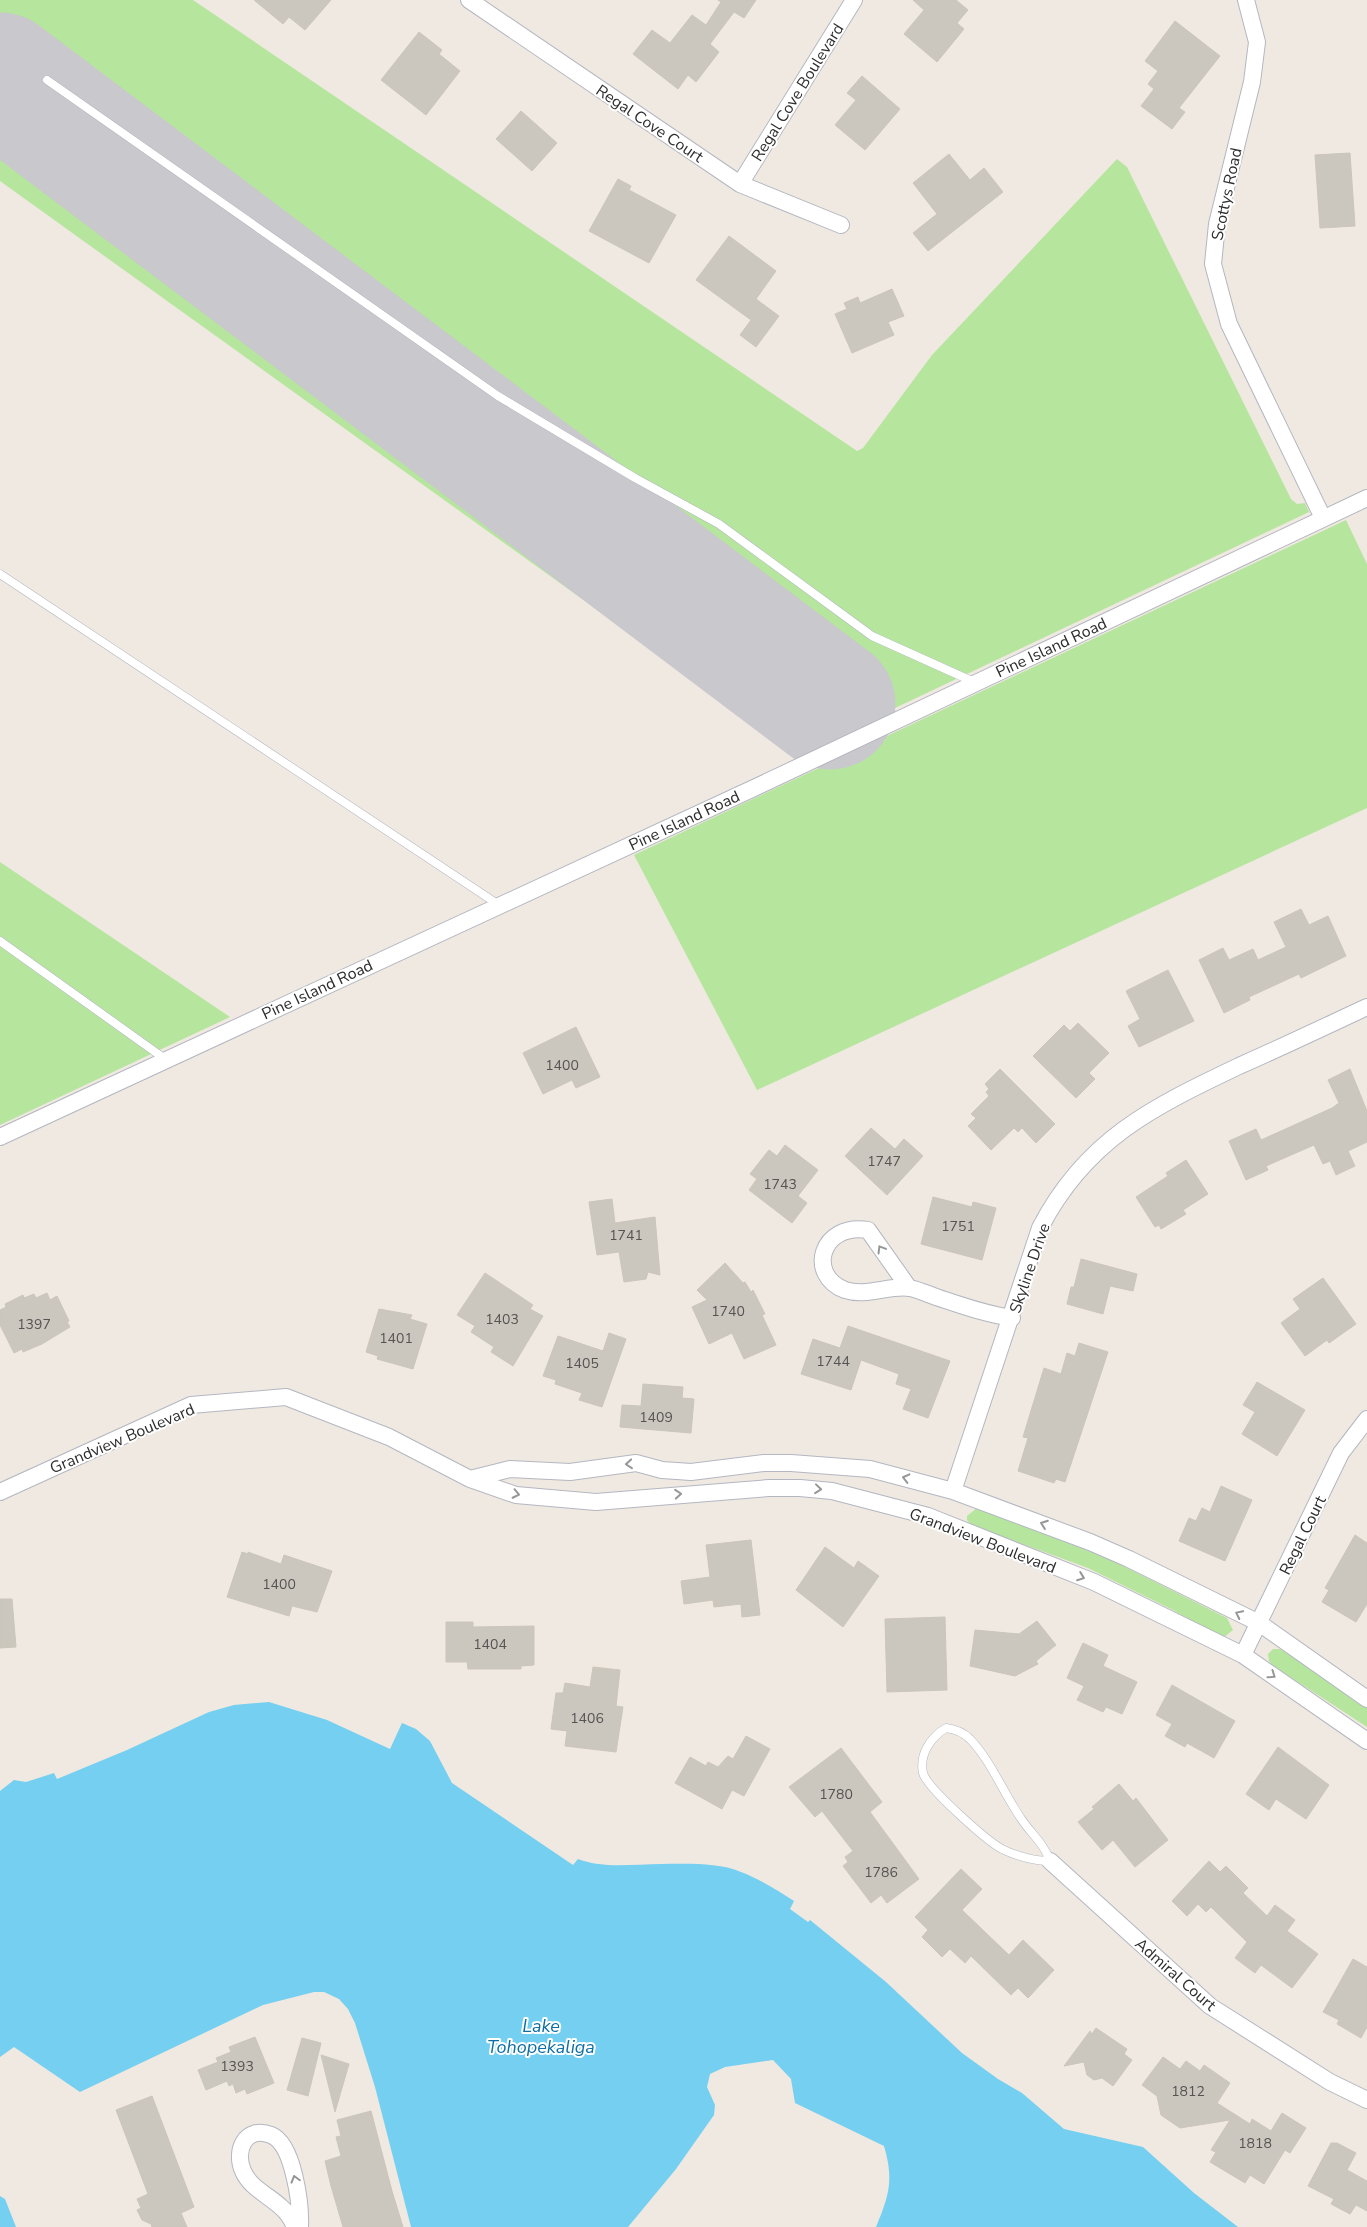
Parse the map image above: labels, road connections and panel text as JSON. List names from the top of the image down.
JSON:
{
  "streets": {
    "street": [
      "Regal Cove Boulevard",
      "Regal Cove Court",
      "Scottys Road",
      "Pine Island Road",
      "Skyline Drive",
      "Grandview Boulevard",
      "Regal Court",
      "Admiral Court"
    ]
  },
  "crossings": [
    ["Regal Cove Boulevard", "Regal Cove Court"],
    ["Scottys Road", "Pine Island Road"],
    ["Skyline Drive", "Grandview Boulevard"],
    ["Grandview Boulevard", "Regal Court"]
  ],
  "water": ["Lake Tohopekaliga"],
  "house_numbers": [
    "1400",
    "1747",
    "1743",
    "1751",
    "1741",
    "1740",
    "1403",
    "1397",
    "1401",
    "1744",
    "1405",
    "1409",
    "1400",
    "1404",
    "1406",
    "1780",
    "1786",
    "1393",
    "1812",
    "1818"
  ]
}
